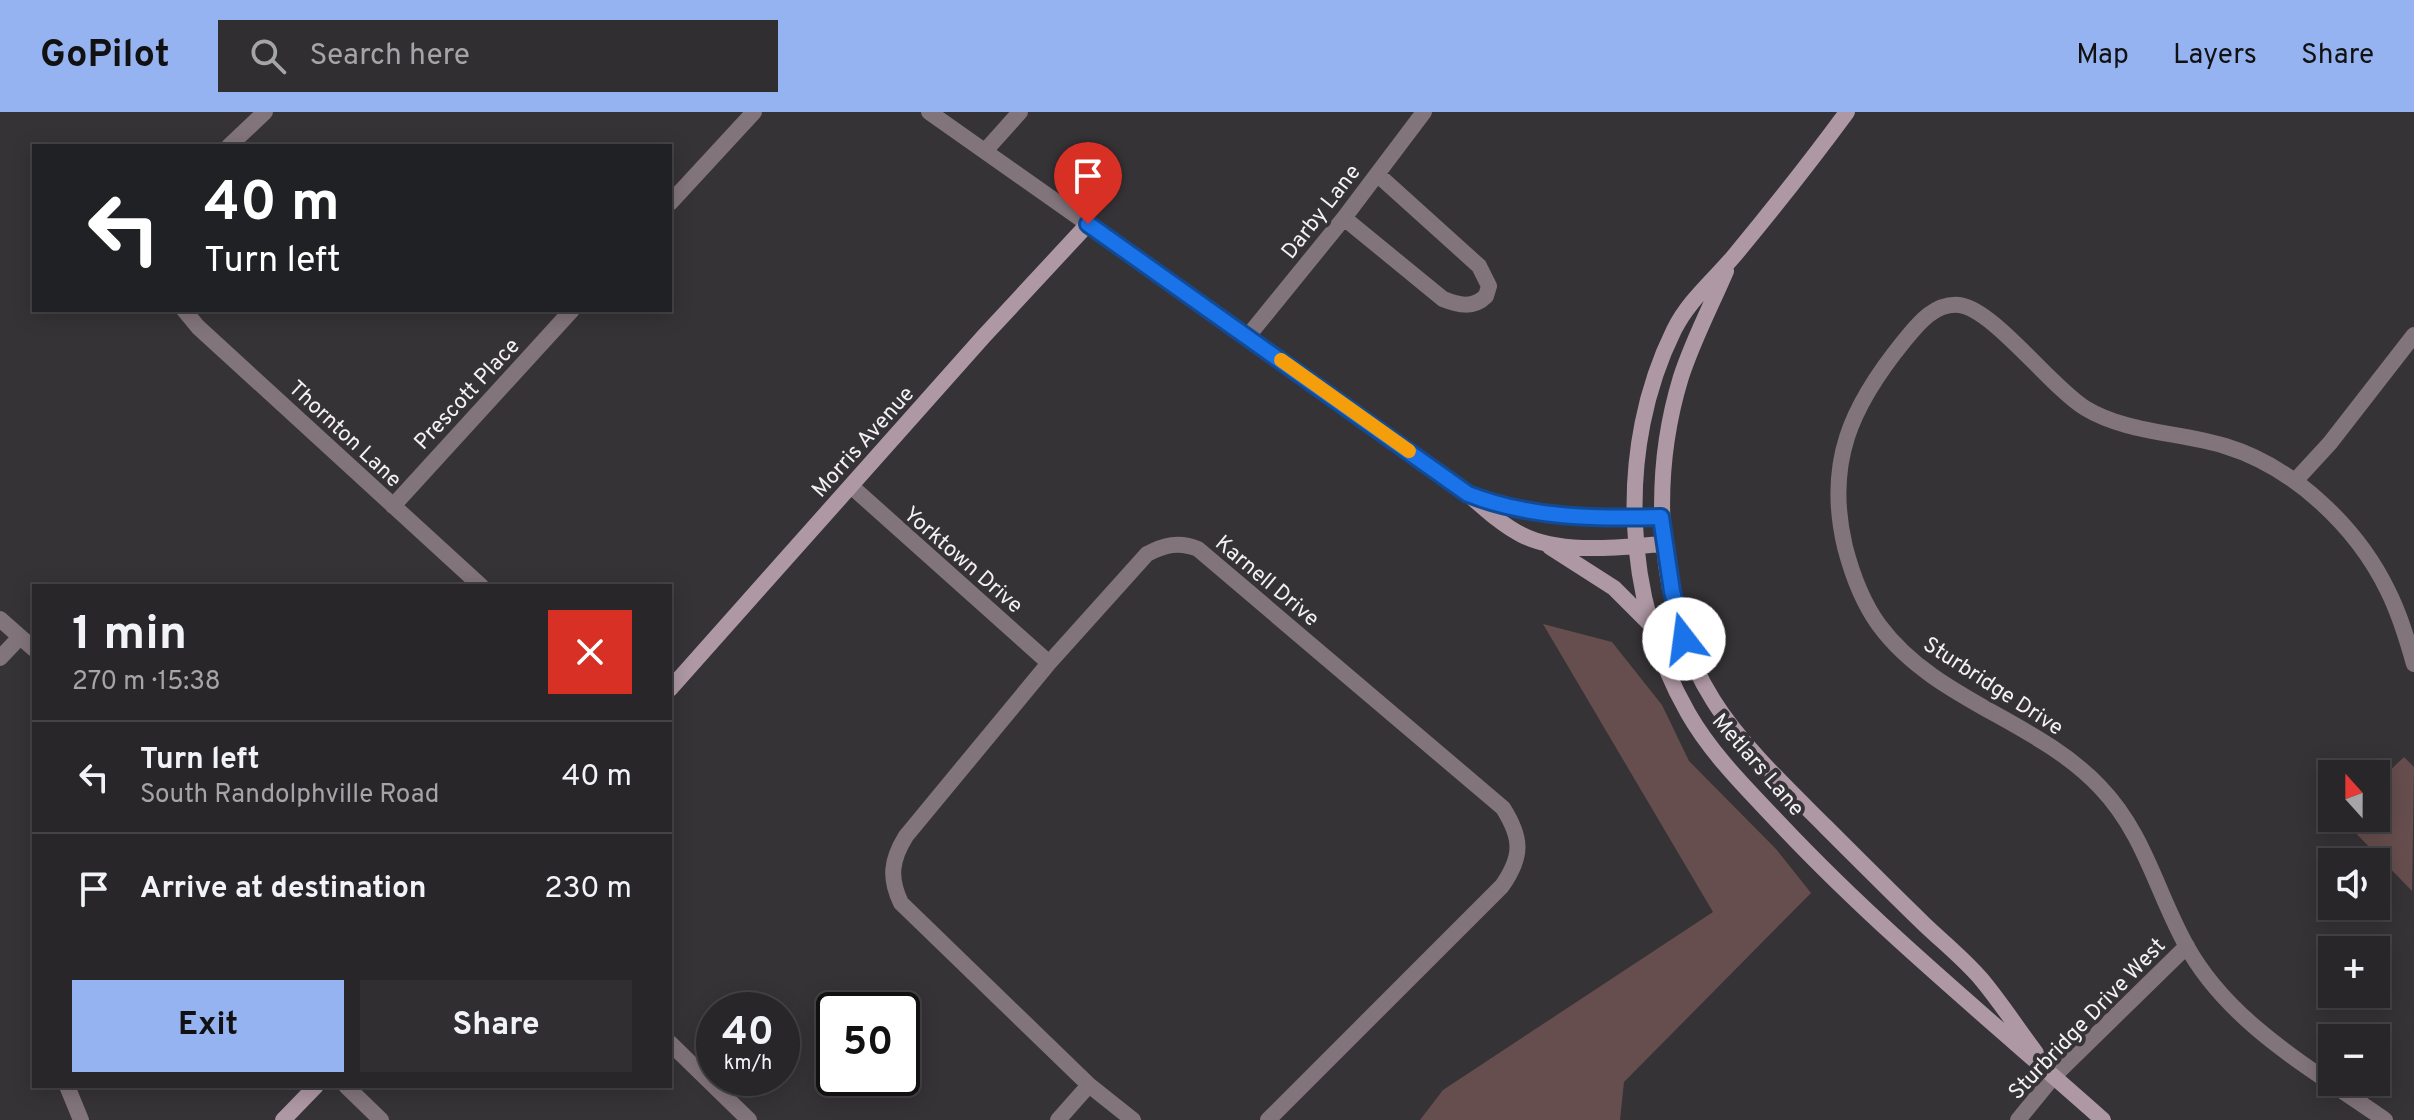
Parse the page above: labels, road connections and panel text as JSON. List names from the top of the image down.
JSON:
{
  "streets": {
    "main road": ["Morris Avenue", "Metlars Lane"],
    "street": [
      "Darby Lane",
      "Prescott Place",
      "Thornton Lane",
      "Yorktown Drive",
      "Karnell Drive",
      "Sturbridge Drive",
      "Sturbridge Drive West"
    ]
  },
  "crossings": [
    ["Prescott Place", "Thornton Lane"],
    ["Morris Avenue", "Yorktown Drive"],
    ["Yorktown Drive", "Karnell Drive"],
    ["Sturbridge Drive", "Sturbridge Drive West"],
    ["Metlars Lane", "Sturbridge Drive West"]
  ],
  "north": "top",
  "page": {
    "header": "GoPilot",
    "search": "Search here",
    "nav": ["Map", "Layers", "Share"],
    "turn": ["40 m", "Turn left"],
    "heading": ["1 min", "270 m · 15:38"],
    "list": [
      {
        "name": "Turn left",
        "note": "South Randolphville Road",
        "value": "40 m"
      },
      {
        "name": "Arrive at destination",
        "value": "230 m"
      }
    ],
    "map_buttons": ["+", "−"],
    "buttons": ["Exit", "Share"],
    "speed": "40 km/h",
    "limit": "50"
  }
}
